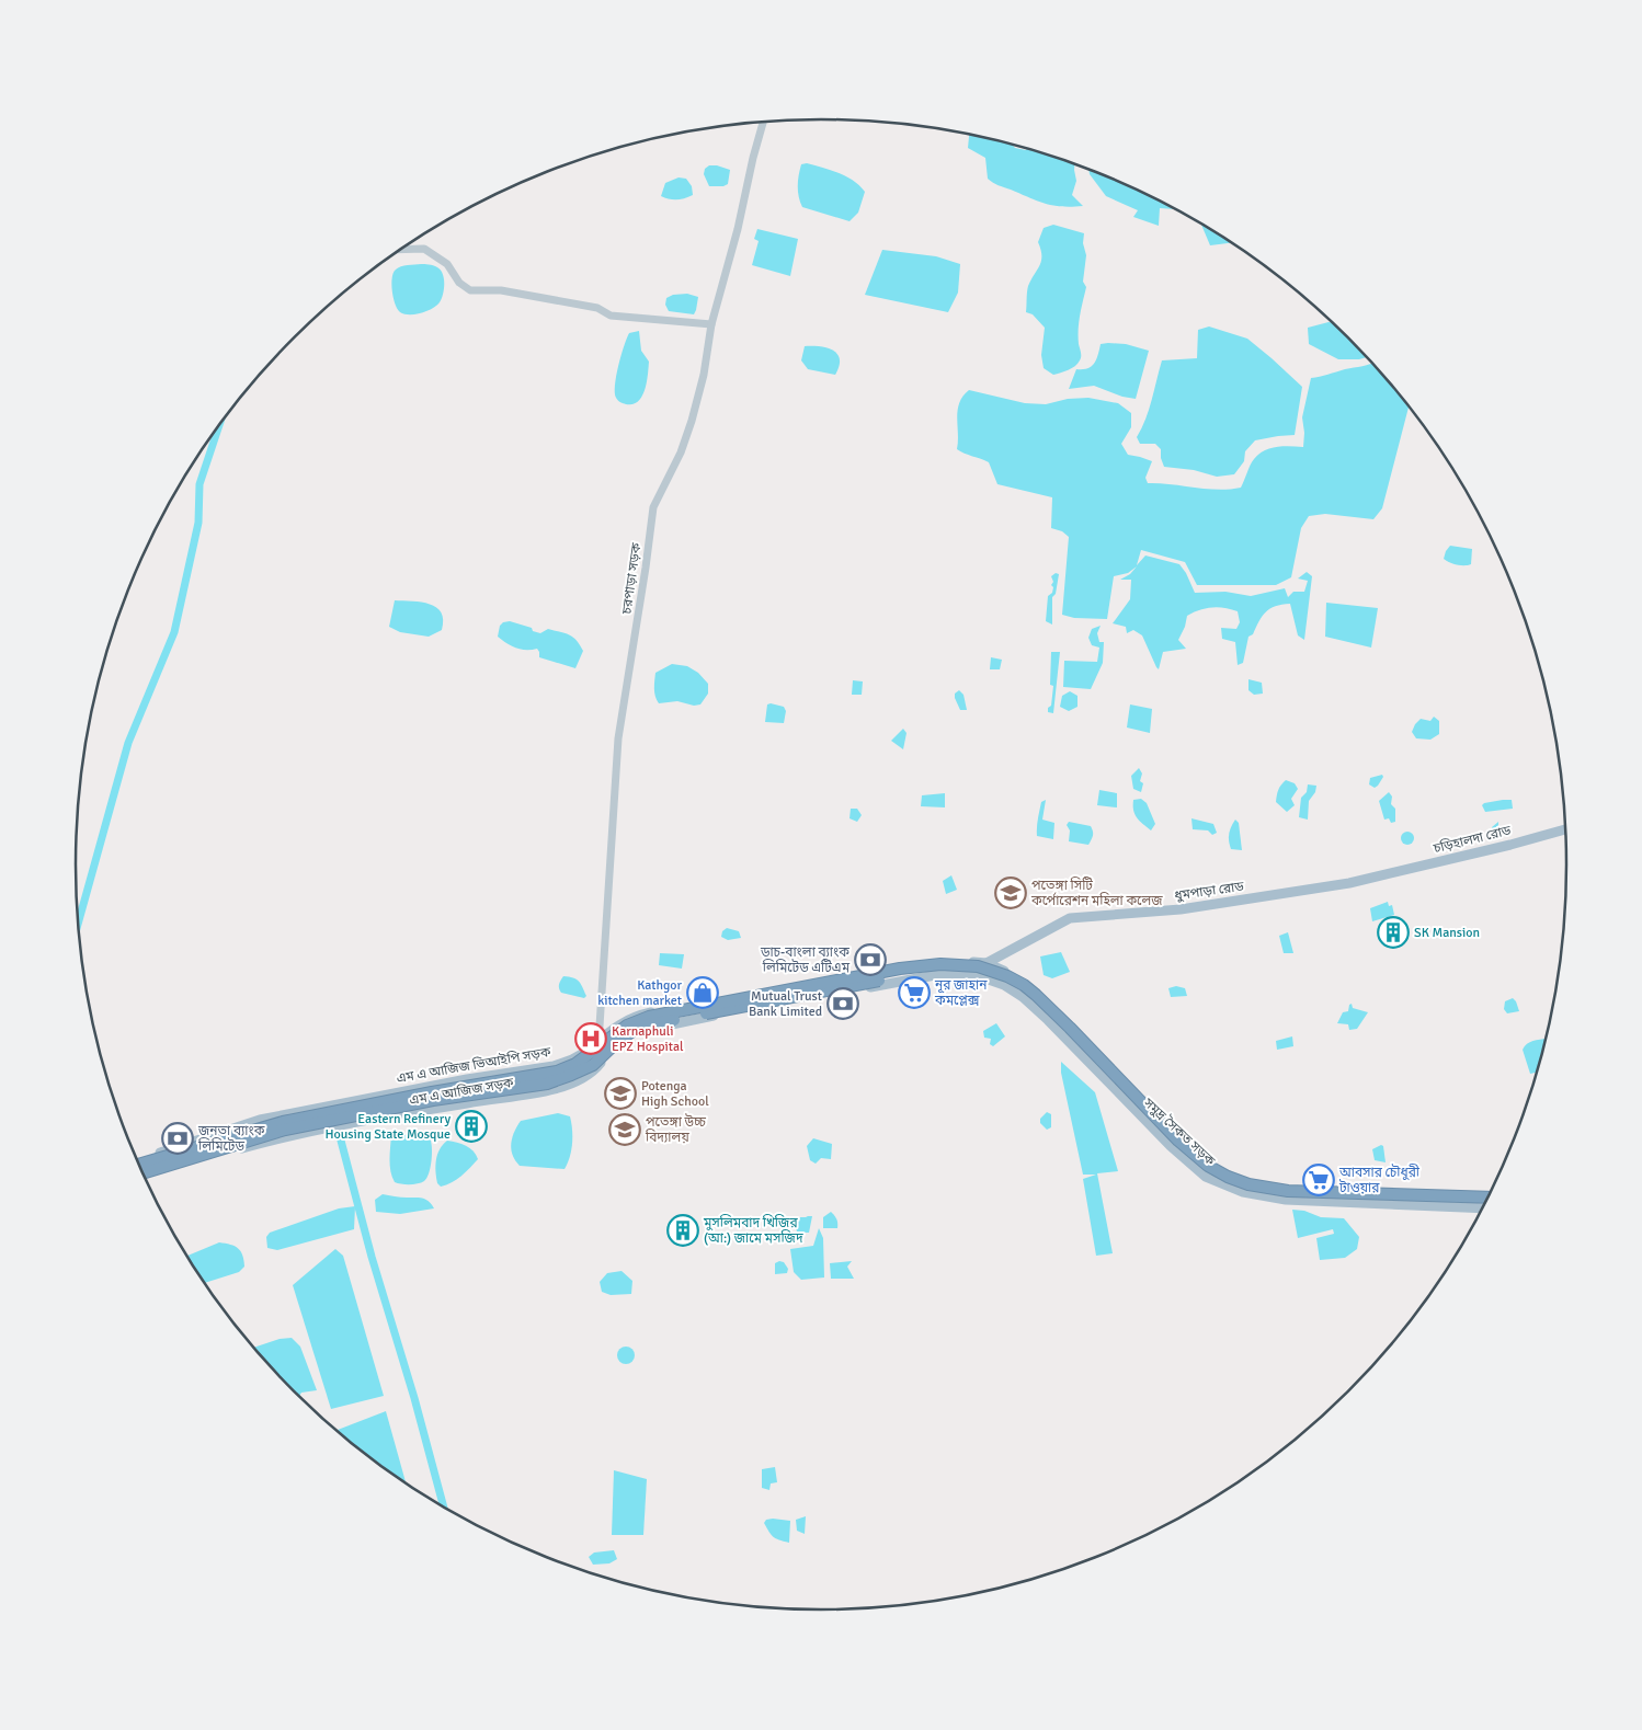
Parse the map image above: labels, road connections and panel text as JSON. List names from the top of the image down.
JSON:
{
  "streets": {
    "main road": [
      "চড়িহালদা রোড",
      "ধুমপাড়া রোড",
      "এম এ আজিজ ভিআইপি সড়ক",
      "এম এ আজিজ সড়ক",
      "সমুদ্র সৈকত সড়ক"
    ],
    "street": ["চরপাড়া সড়ক"]
  },
  "crossings": [
    ["চরপাড়া সড়ক", "এম এ আজিজ ভিআইপি সড়ক"],
    ["চড়িহালদা রোড", "ধুমপাড়া রোড"],
    ["ধুমপাড়া রোড", "এম এ আজিজ ভিআইপি সড়ক"],
    ["এম এ আজিজ ভিআইপি সড়ক", "এম এ আজিজ সড়ক"],
    ["এম এ আজিজ ভিআইপি সড়ক", "সমুদ্র সৈকত সড়ক"]
  ],
  "places": {
    "school or university": ["পতেঙ্গা সিটি কর্পোরেশন মহিলা কলেজ", "Potenga High School", "পতেঙ্গা উচ্চ বিদ্যালয়"],
    "building": ["SK Mansion", "Eastern Refinery Housing State Mosque", "মুসলিমবাদ খিজির (আ:) জামে মসজিদ"],
    "bank": ["ডাচ-বাংলা ব্যাংক লিমিটেড এটিএম", "Mutual Trust Bank Limited", "জনতা ব্যাংক লিমিটেড"],
    "shop": ["Kathgor kitchen market"],
    "supermarket": ["নূর জাহান কমপ্লেক্স", "আবসার চৌধুরী টাওয়ার"],
    "hospital": ["Karnaphuli EPZ Hospital"]
  }
}
